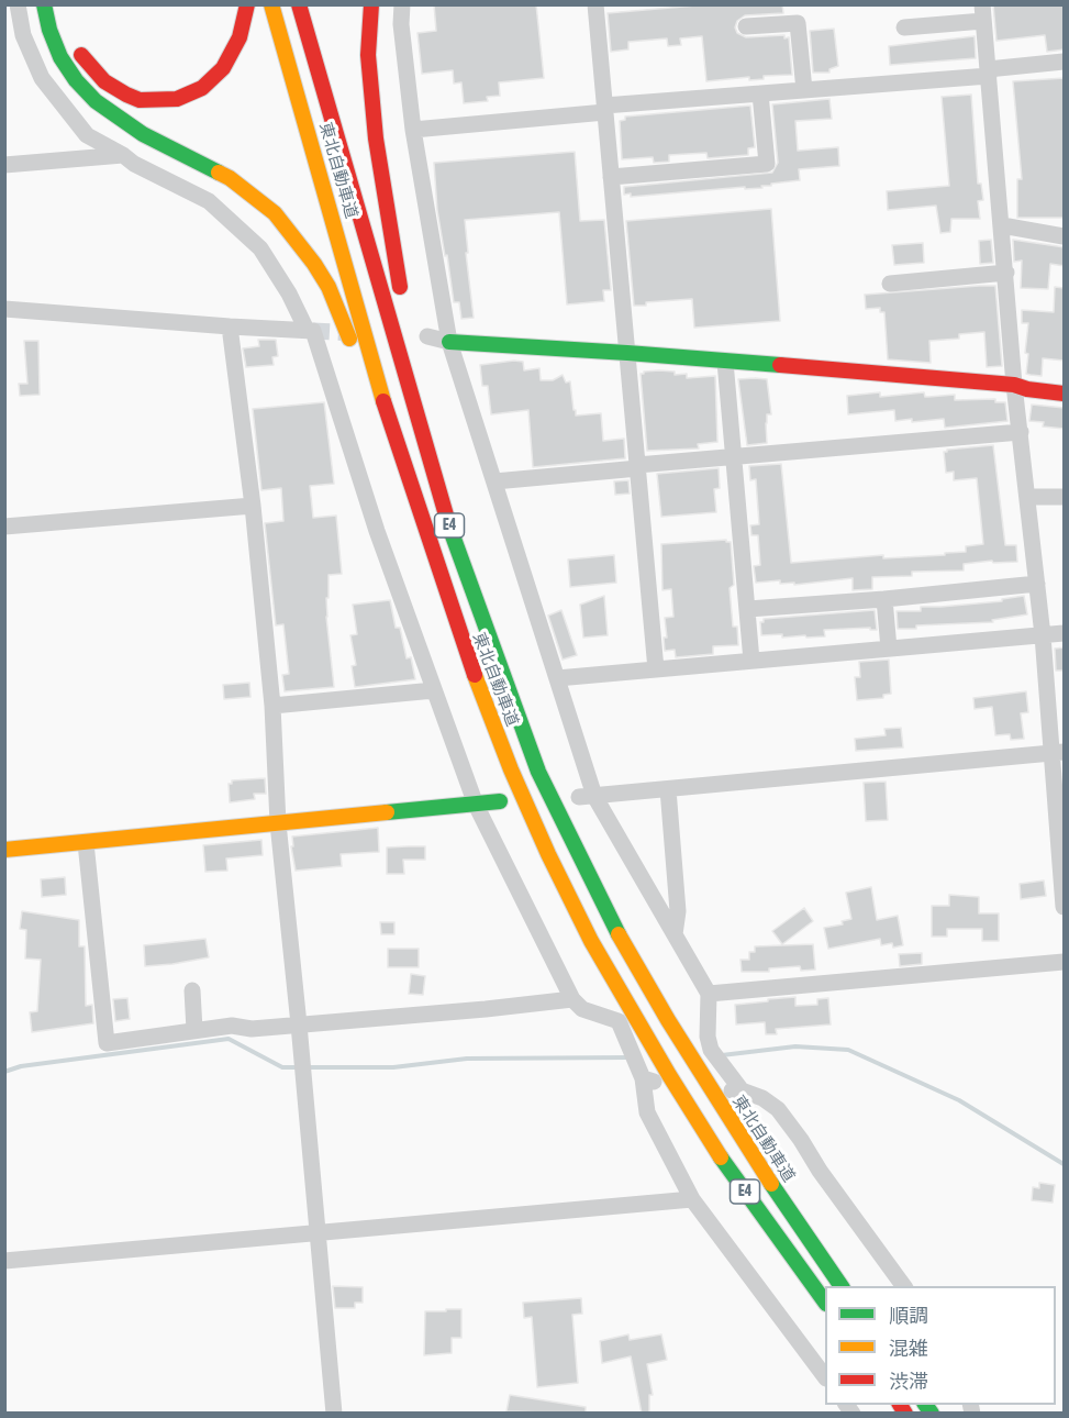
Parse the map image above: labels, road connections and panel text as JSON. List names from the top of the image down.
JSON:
{
  "streets": {
    "main road": ["東北自動車道", "E4"]
  },
  "legend": ["順調", "混雑", "渋滞"]
}
